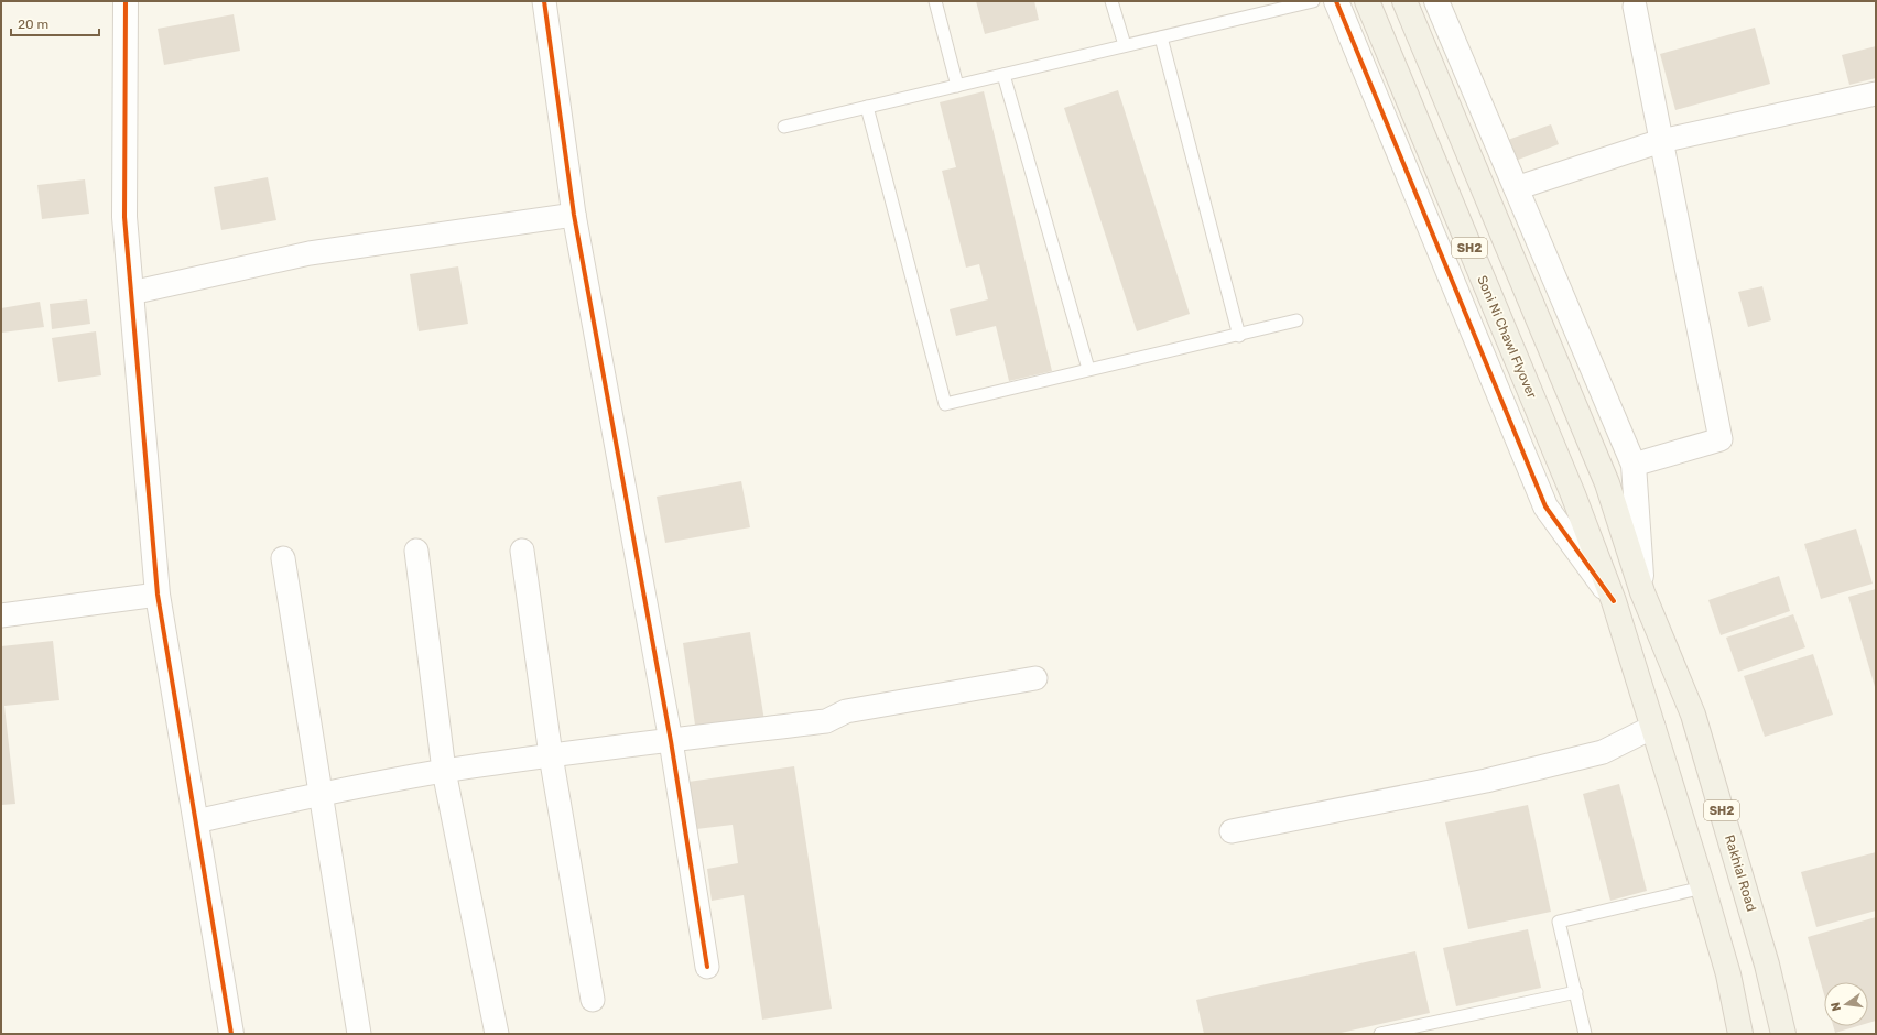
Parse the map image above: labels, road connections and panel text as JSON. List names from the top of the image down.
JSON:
{
  "streets": {
    "main road": ["SH2", "Soni Ni Chawl Flyover", "Rakhial Road"]
  },
  "crossings": [
    ["SH2", "Soni Ni Chawl Flyover"],
    ["SH2", "Rakhial Road"]
  ],
  "scale_bar": "20 m",
  "north": "left"
}
